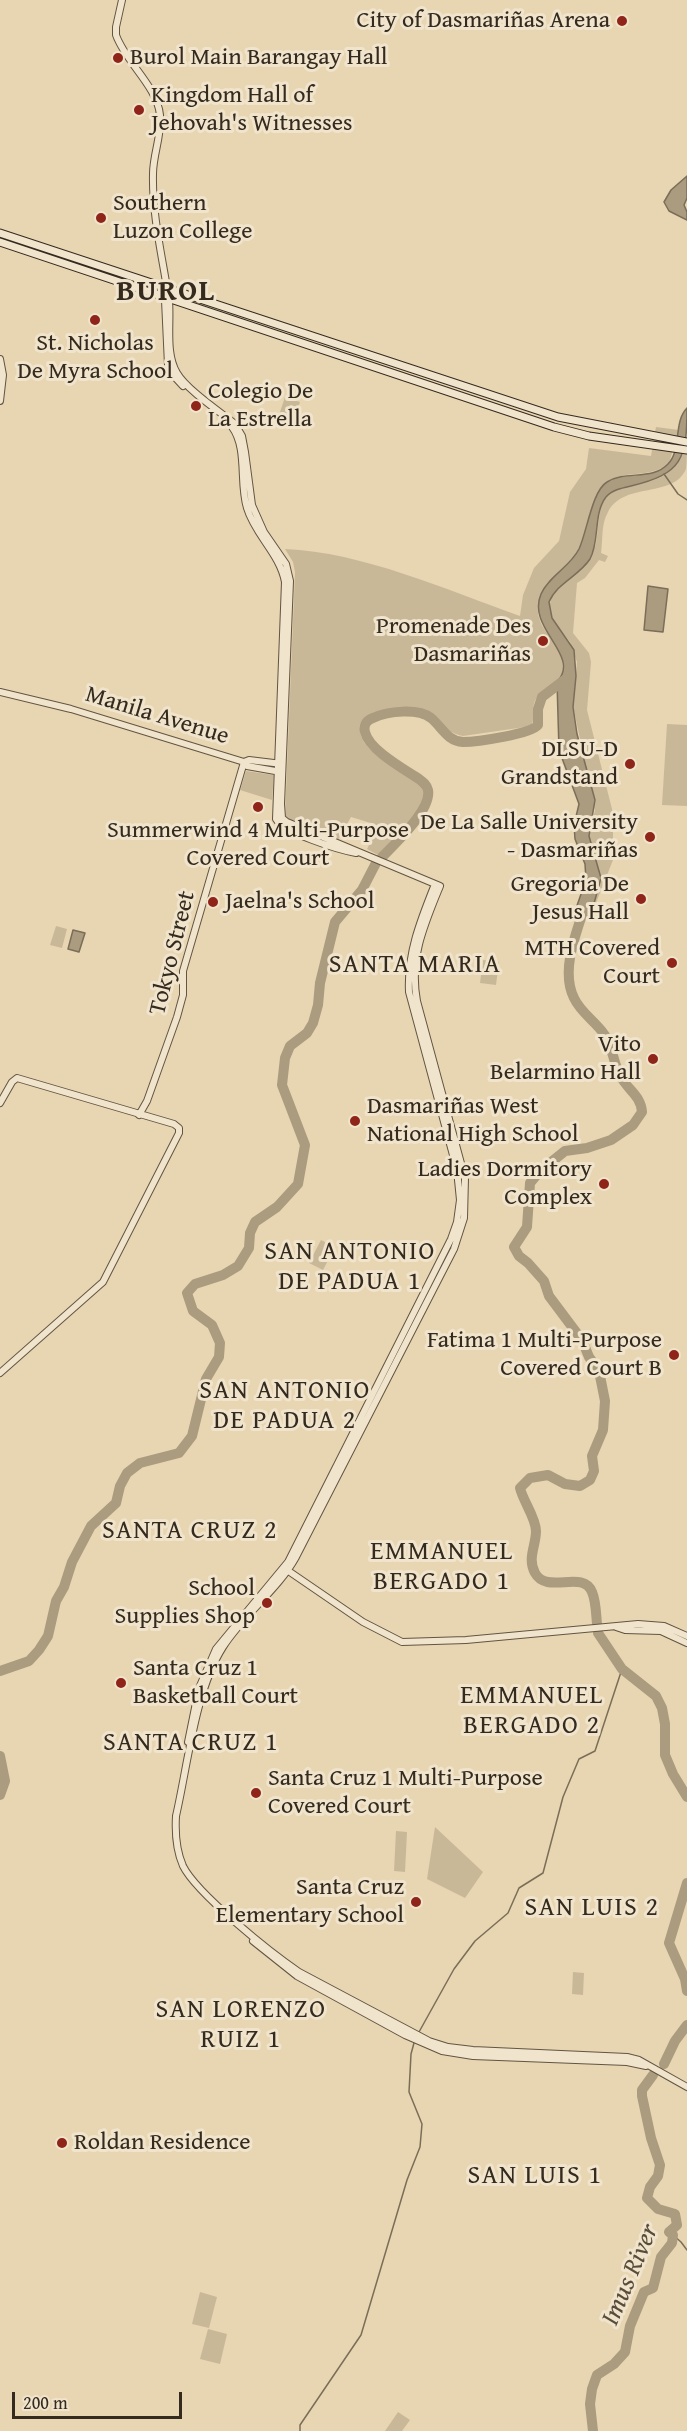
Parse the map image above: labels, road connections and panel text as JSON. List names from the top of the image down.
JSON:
{
  "streets": {
    "street": ["Manila Avenue", "Tokyo Street"]
  },
  "crossings": [
    ["Manila Avenue", "Tokyo Street"]
  ],
  "districts": [
    "BUROL",
    "SANTA MARIA",
    "SAN ANTONIO DE PADUA 1",
    "SAN ANTONIO DE PADUA 2",
    "SANTA CRUZ 2",
    "EMMANUEL BERGADO 1",
    "EMMANUEL BERGADO 2",
    "SANTA CRUZ 1",
    "SAN LUIS 2",
    "SAN LORENZO RUIZ 1",
    "SAN LUIS 1"
  ],
  "water": ["Imus River"],
  "places": [
    "City of Dasmariñas Arena",
    "Burol Main Barangay Hall",
    "Kingdom Hall of Jehovah's Witnesses",
    "Southern Luzon College",
    "St. Nicholas De Myra School",
    "Colegio De La Estrella",
    "Promenade Des Dasmariñas",
    "DLSU-D Grandstand",
    "Summerwind 4 Multi-Purpose Covered Court",
    "De La Salle University - Dasmariñas",
    "Gregoria De Jesus Hall",
    "Jaelna's School",
    "MTH Covered Court",
    "Vito Belarmino Hall",
    "Dasmariñas West National High School",
    "Ladies Dormitory Complex",
    "Fatima 1 Multi-Purpose Covered Court B",
    "School Supplies Shop",
    "Santa Cruz 1 Basketball Court",
    "Santa Cruz 1 Multi-Purpose Covered Court",
    "Santa Cruz Elementary School",
    "Roldan Residence"
  ],
  "scale_bar": "200 m"
}
